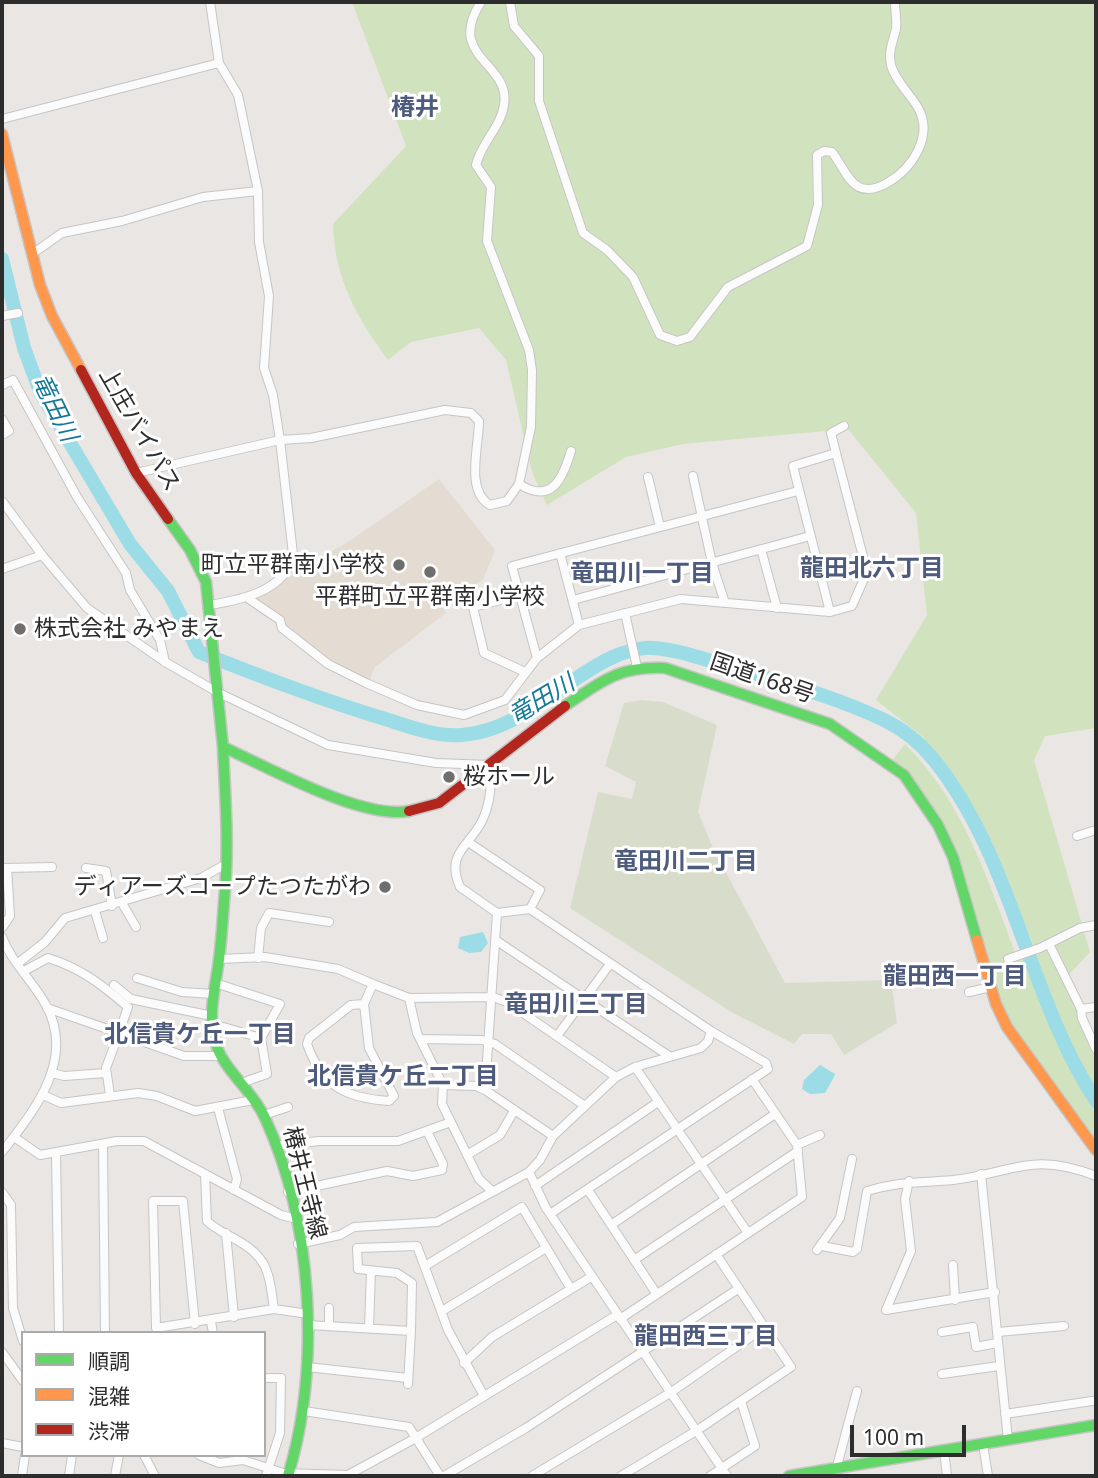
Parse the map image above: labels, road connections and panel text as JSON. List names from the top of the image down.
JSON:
{
  "streets": {
    "main road": ["上庄バイパス", "国道168号", "椿井王寺線"]
  },
  "crossings": [
    ["上庄バイパス", "国道168号"],
    ["上庄バイパス", "椿井王寺線"],
    ["国道168号", "椿井王寺線"]
  ],
  "districts": [
    "椿井",
    "龍田北六丁目",
    "竜田川一丁目",
    "竜田川二丁目",
    "龍田西一丁目",
    "竜田川三丁目",
    "北信貴ケ丘一丁目",
    "北信貴ケ丘二丁目",
    "龍田西三丁目"
  ],
  "water": ["竜田川"],
  "places": [
    "町立平群南小学校",
    "平群町立平群南小学校",
    "株式会社 みやまえ",
    "桜ホール",
    "ディアーズコープたつたがわ"
  ],
  "legend": ["順調", "混雑", "渋滞"],
  "scale_bar": "100 m"
}
